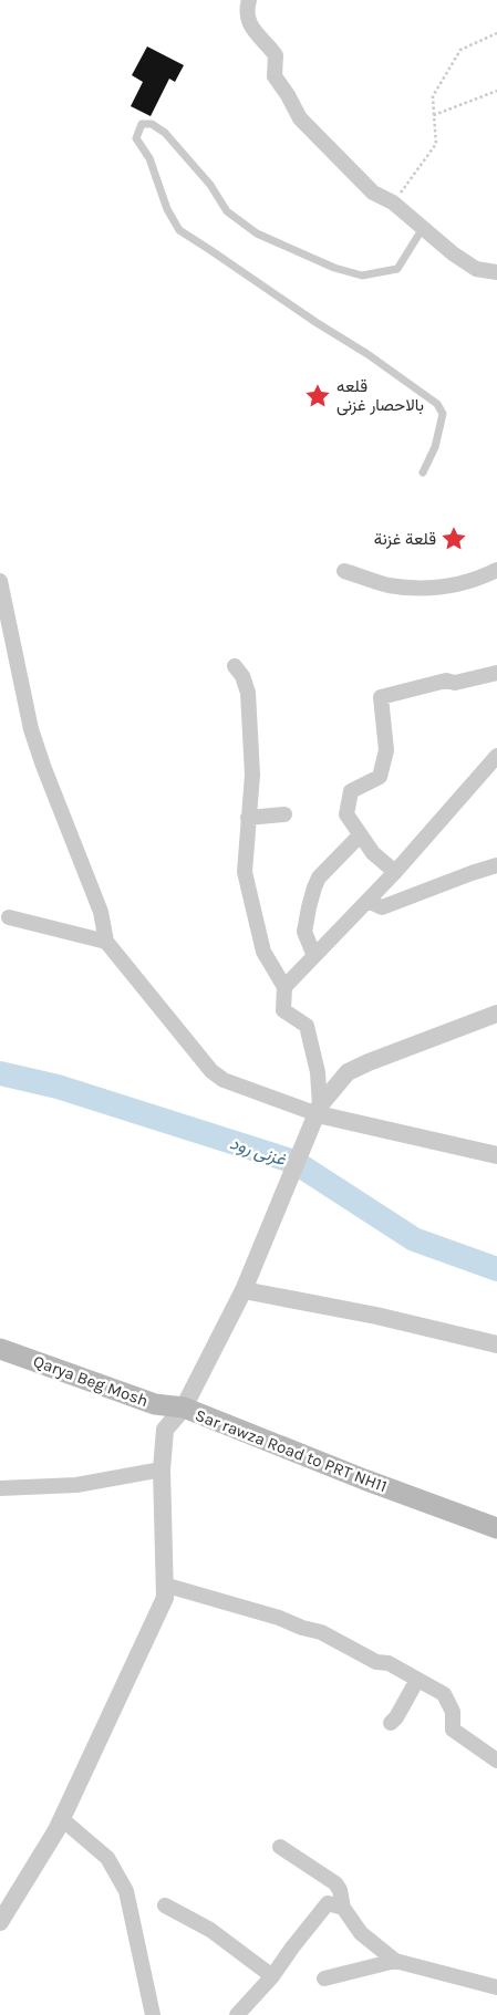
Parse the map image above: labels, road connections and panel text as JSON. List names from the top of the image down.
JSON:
{
  "streets": {
    "main road": ["Qarya Beg Mosh", "Sar rawza Road to PRT NH11"]
  },
  "crossings": [
    ["Qarya Beg Mosh", "Sar rawza Road to PRT NH11"]
  ],
  "water": ["غزنی رود"],
  "places": {
    "place": ["قلعه بالاحصار غزنی", "قلعة غزنة"]
  }
}
